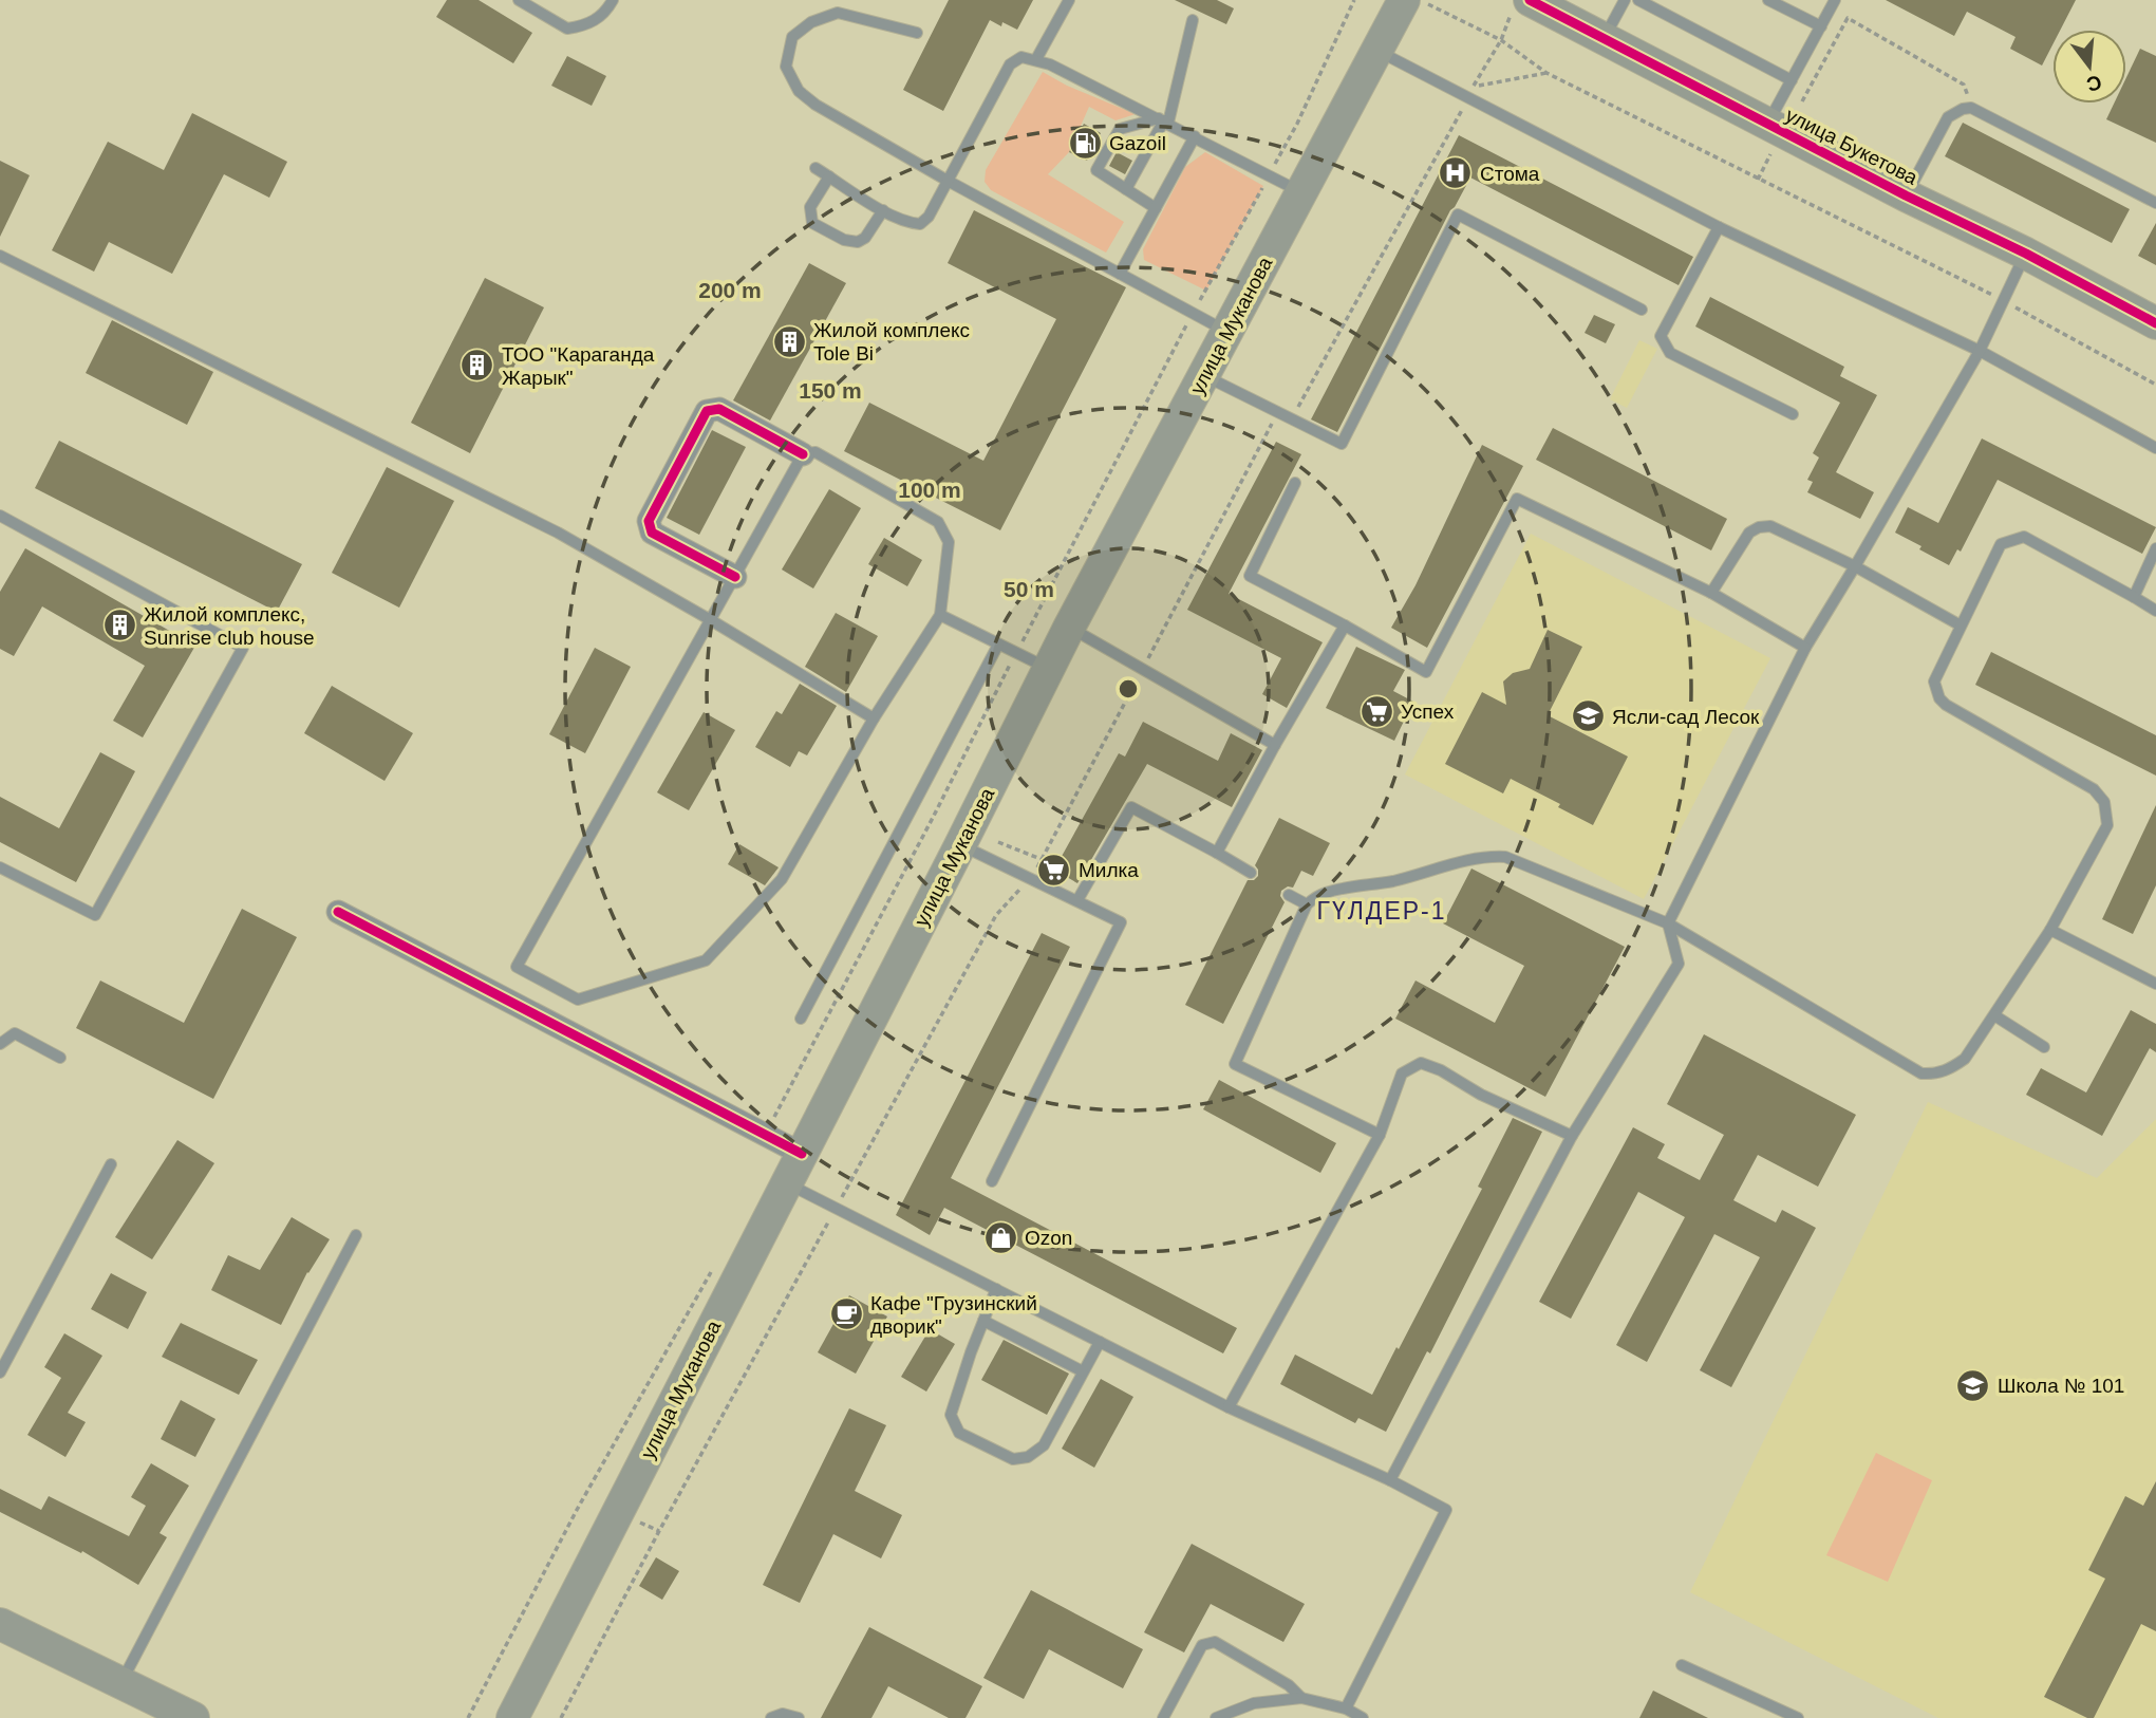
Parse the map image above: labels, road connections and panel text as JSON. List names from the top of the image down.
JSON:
{
  "streets": {
    "main road": ["улица Букетова", "улица Муканова"]
  },
  "districts": ["ГҮЛДЕР-1"],
  "places": {
    "fuel station": ["Gazoil"],
    "hospital": ["Стома"],
    "building": ["Жилой комплекс Tole Bi", "ТОО \"Караганда Жарык\"", "Жилой комплекс, Sunrise club house"],
    "supermarket": ["Успех", "Милка"],
    "school or university": ["Ясли-сад Лесок", "Школа № 101"],
    "shop": ["Ozon"],
    "cafe": ["Кафе \"Грузинский дворик\""]
  },
  "north": "bottom",
  "rings": [
    "200 m",
    "150 m",
    "100 m",
    "50 m"
  ]
}
